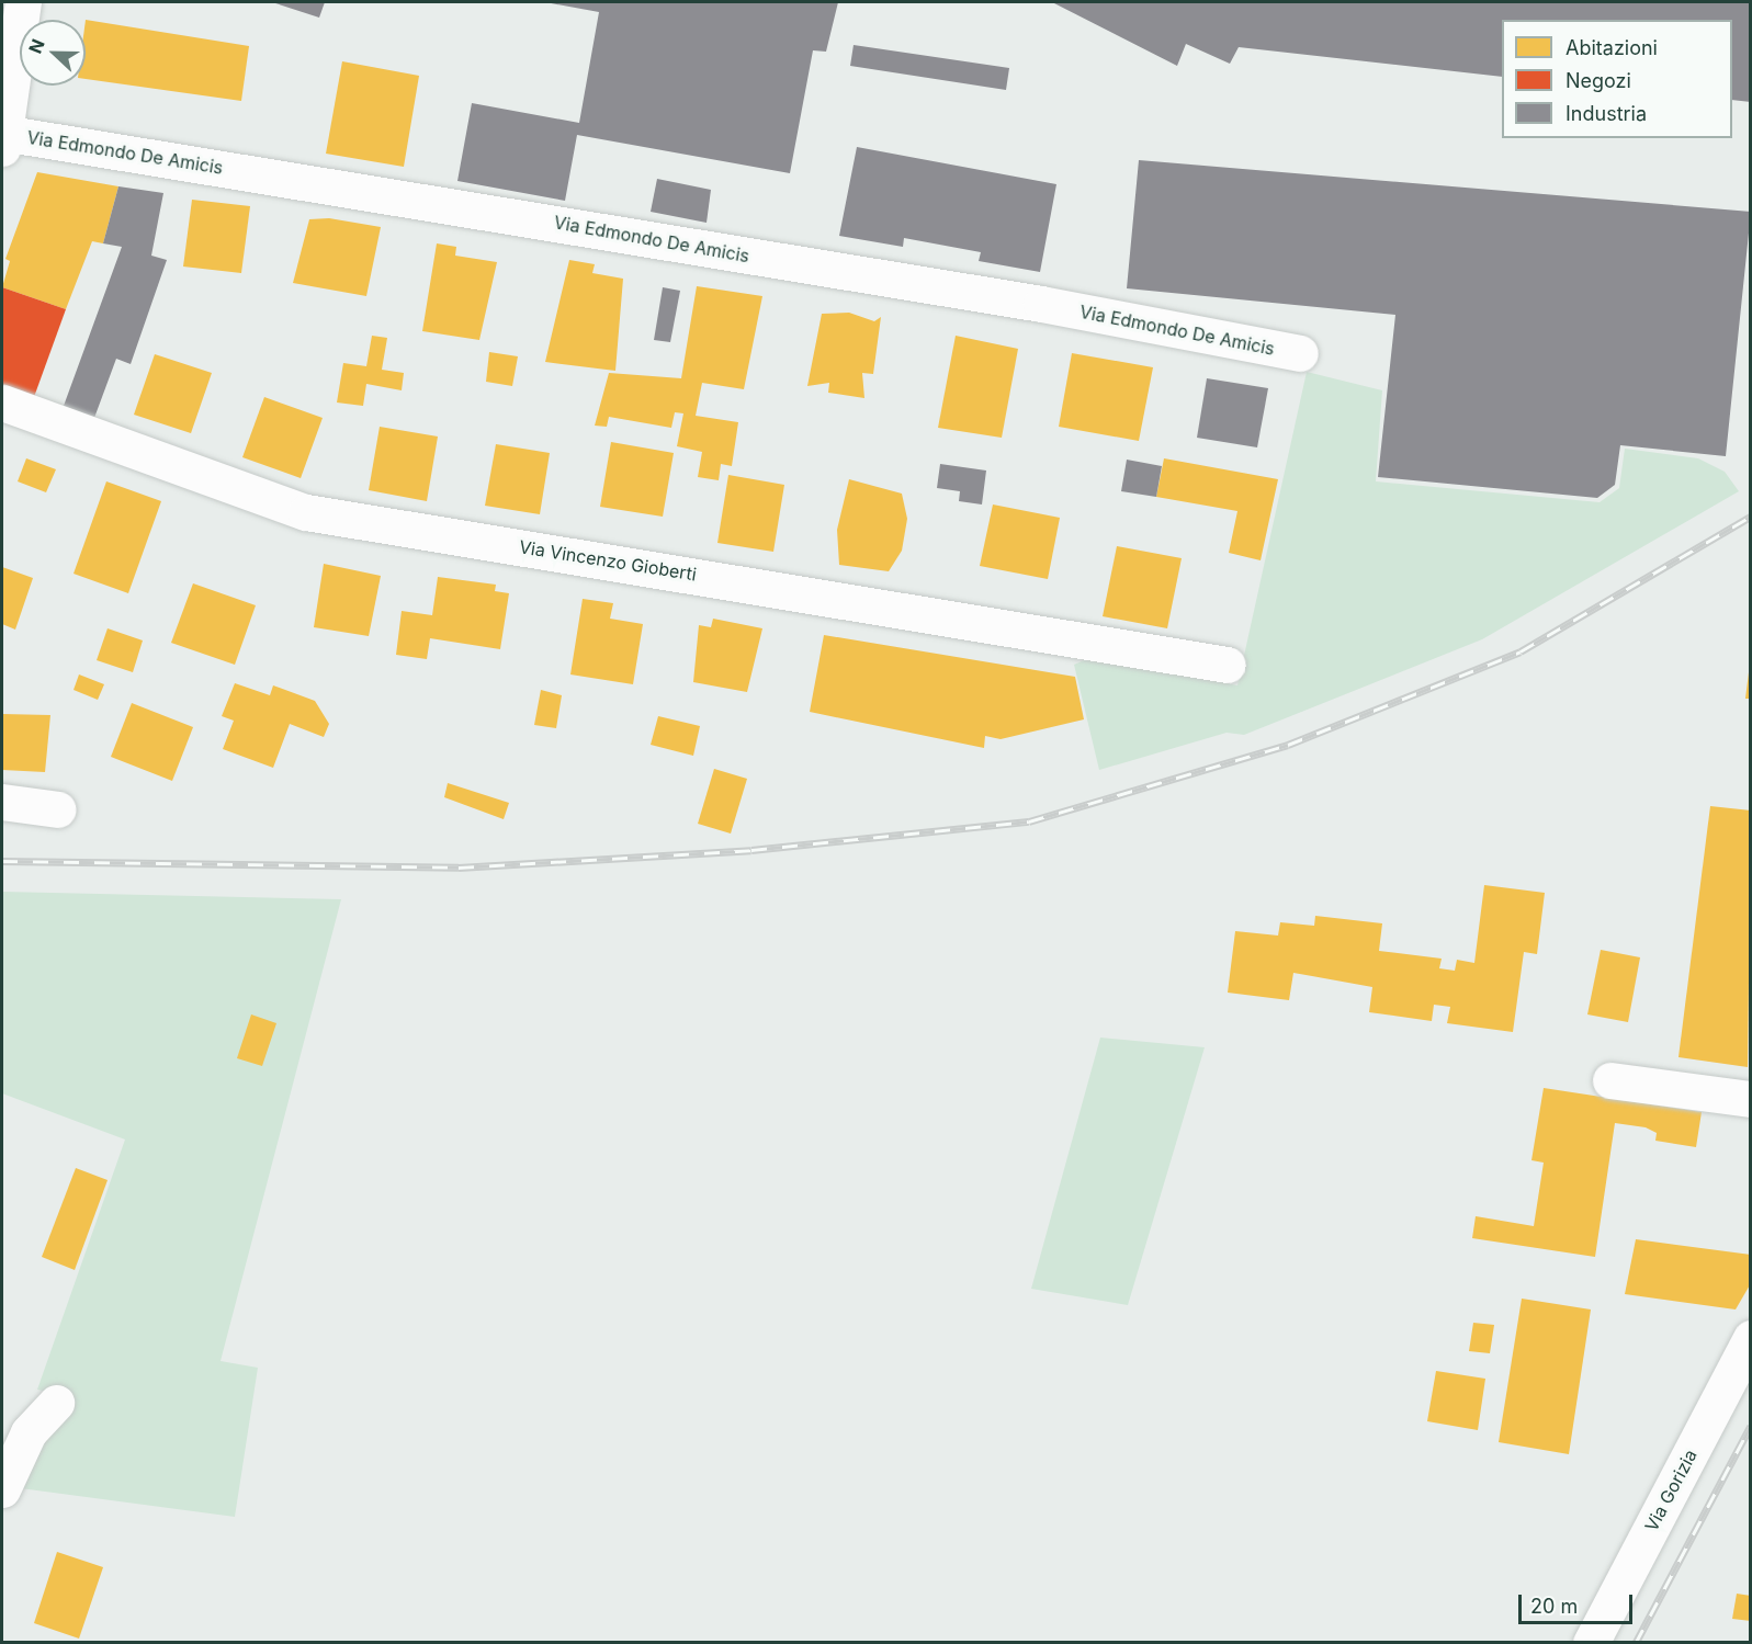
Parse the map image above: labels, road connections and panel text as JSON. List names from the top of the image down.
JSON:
{
  "streets": {
    "street": ["Via Edmondo De Amicis", "Via Vincenzo Gioberti", "Via Gorizia"]
  },
  "legend": ["Abitazioni", "Negozi", "Industria"],
  "scale_bar": "20 m",
  "north": "left"
}
